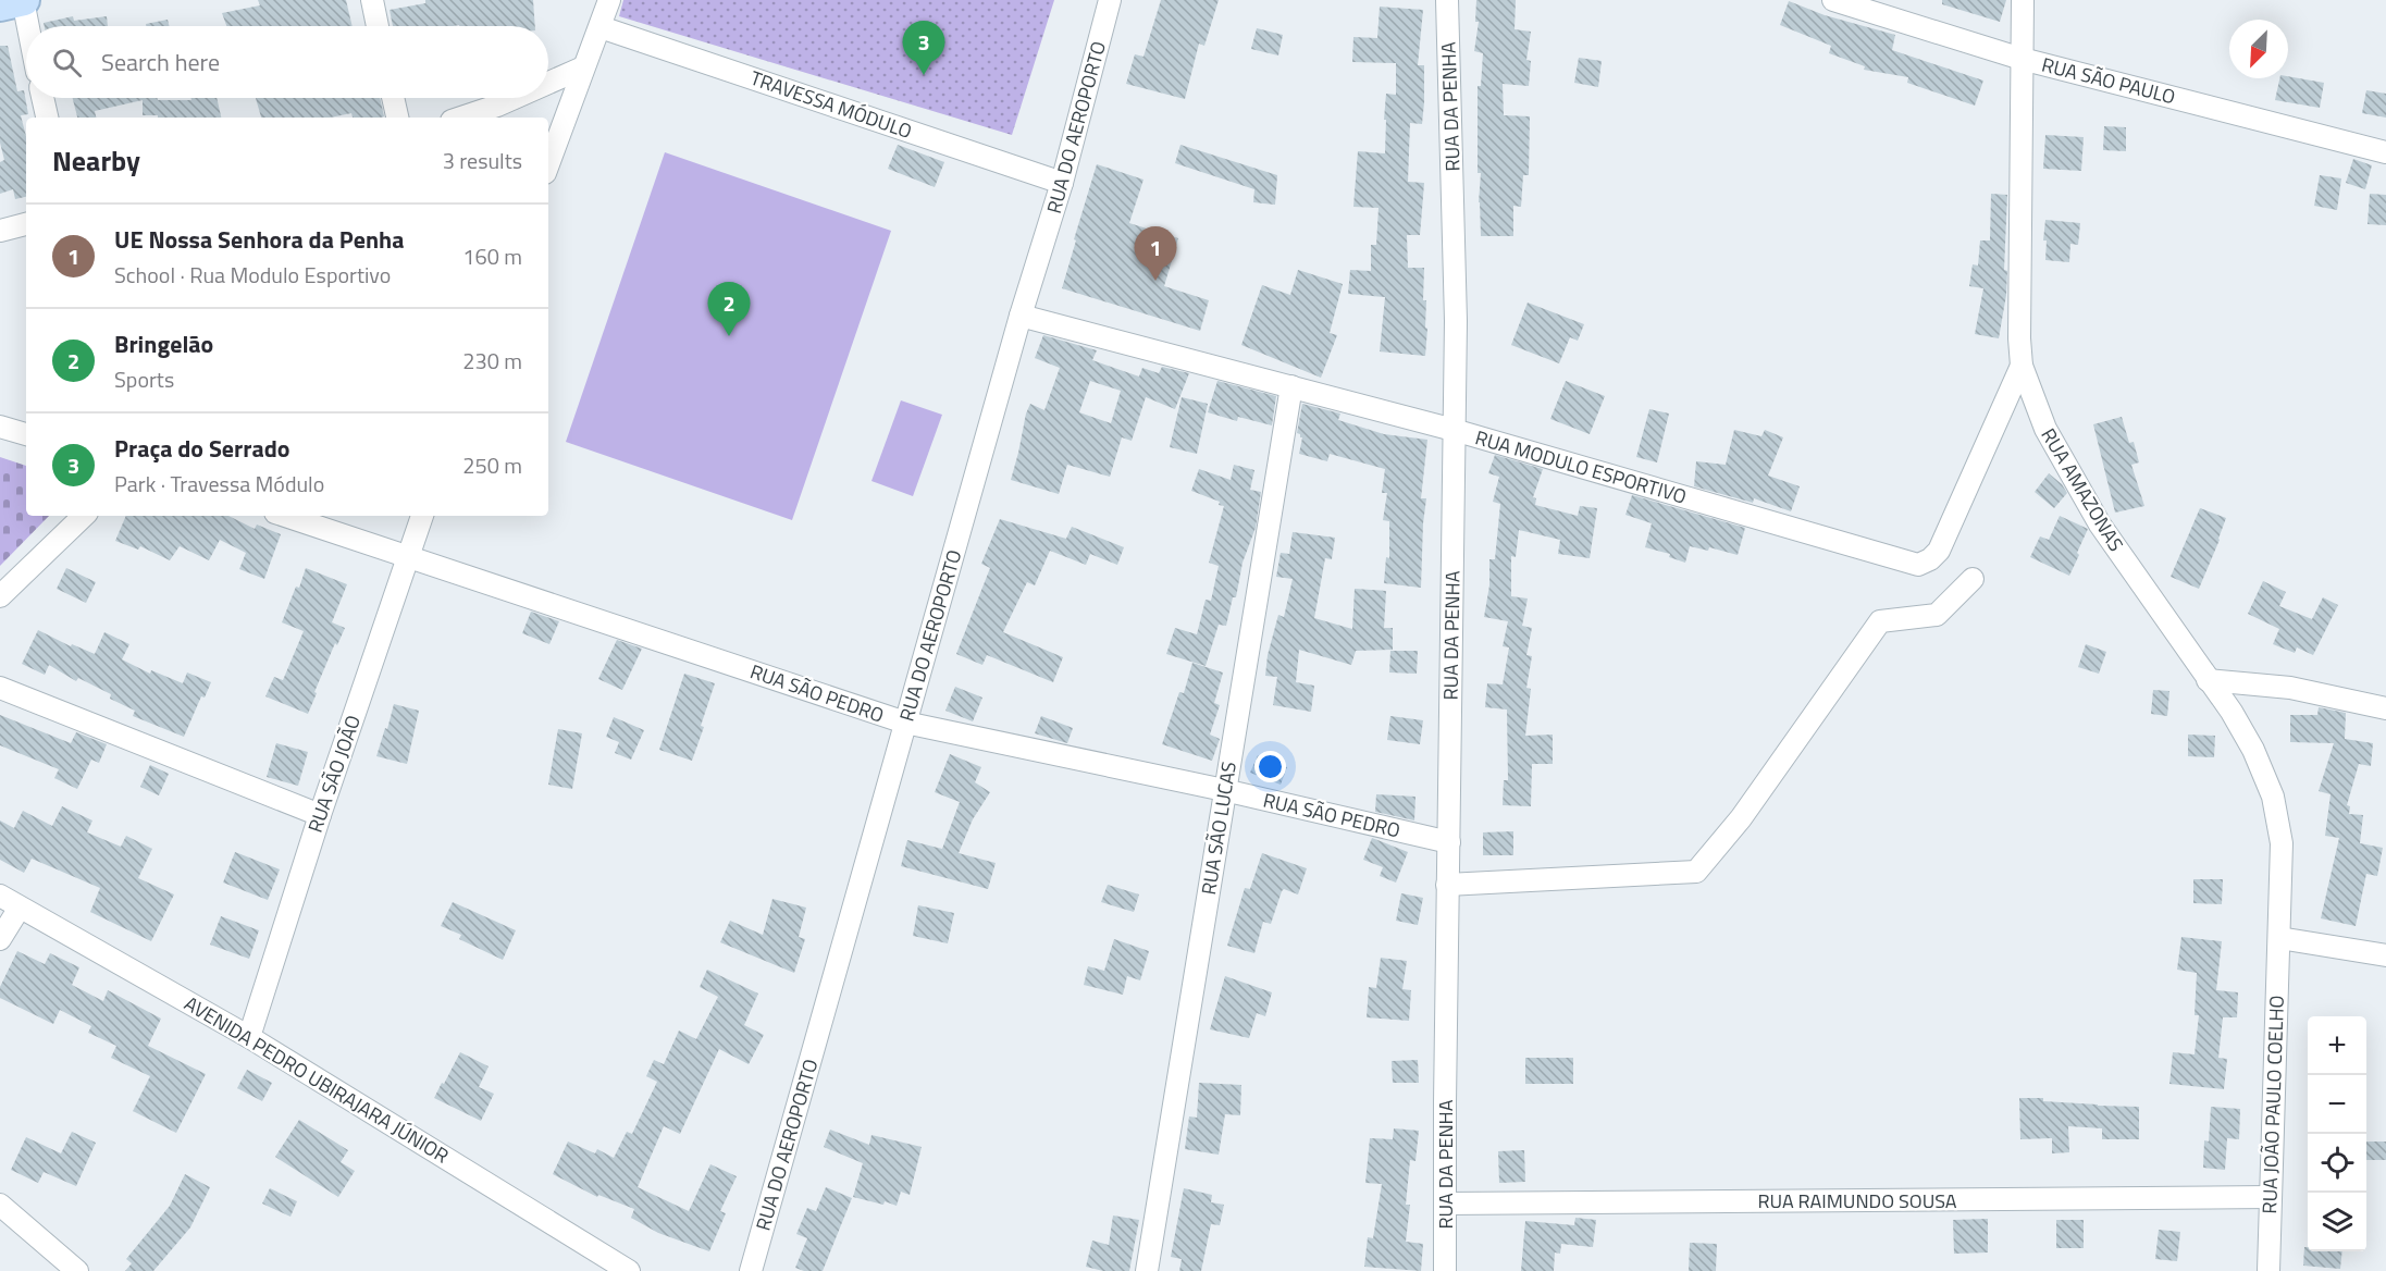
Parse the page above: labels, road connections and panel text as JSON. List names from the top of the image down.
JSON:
{
  "streets": {
    "street": [
      "RUA SÃO PAULO",
      "TRAVESSA MÓDULO",
      "RUA DA PENHA",
      "RUA DO AEROPORTO",
      "RUA MODULO ESPORTIVO",
      "RUA AMAZONAS",
      "RUA SÃO PEDRO",
      "RUA SÃO JOÃO",
      "RUA SÃO LUCAS",
      "AVENIDA PEDRO UBIRAJARA JÚNIOR",
      "RUA JOÃO PAULO COELHO",
      "RUA RAIMUNDO SOUSA"
    ]
  },
  "crossings": [
    ["RUA SÃO PAULO", "RUA AMAZONAS"],
    ["TRAVESSA MÓDULO", "RUA DO AEROPORTO"],
    ["RUA DA PENHA", "RUA MODULO ESPORTIVO"],
    ["RUA DA PENHA", "RUA SÃO PEDRO"],
    ["RUA DA PENHA", "RUA RAIMUNDO SOUSA"],
    ["RUA DO AEROPORTO", "RUA MODULO ESPORTIVO"],
    ["RUA DO AEROPORTO", "RUA SÃO PEDRO"],
    ["RUA MODULO ESPORTIVO", "RUA AMAZONAS"],
    ["RUA MODULO ESPORTIVO", "RUA SÃO LUCAS"],
    ["RUA AMAZONAS", "RUA JOÃO PAULO COELHO"],
    ["RUA SÃO PEDRO", "RUA SÃO JOÃO"],
    ["RUA SÃO PEDRO", "RUA SÃO LUCAS"],
    ["RUA SÃO JOÃO", "AVENIDA PEDRO UBIRAJARA JÚNIOR"],
    ["RUA JOÃO PAULO COELHO", "RUA RAIMUNDO SOUSA"]
  ],
  "north": "bottom left",
  "page": {
    "pins": ["3", "1", "2"],
    "search": "Search here",
    "heading": ["Nearby", "3 results"],
    "list": [
      {
        "mark": "1",
        "name": "UE Nossa Senhora da Penha",
        "note": "School · Rua Modulo Esportivo",
        "value": "160 m"
      },
      {
        "mark": "2",
        "name": "Bringelão",
        "note": "Sports",
        "value": "230 m"
      },
      {
        "mark": "3",
        "name": "Praça do Serrado",
        "note": "Park · Travessa Módulo",
        "value": "250 m"
      }
    ],
    "map_buttons": ["+", "−"]
  }
}
